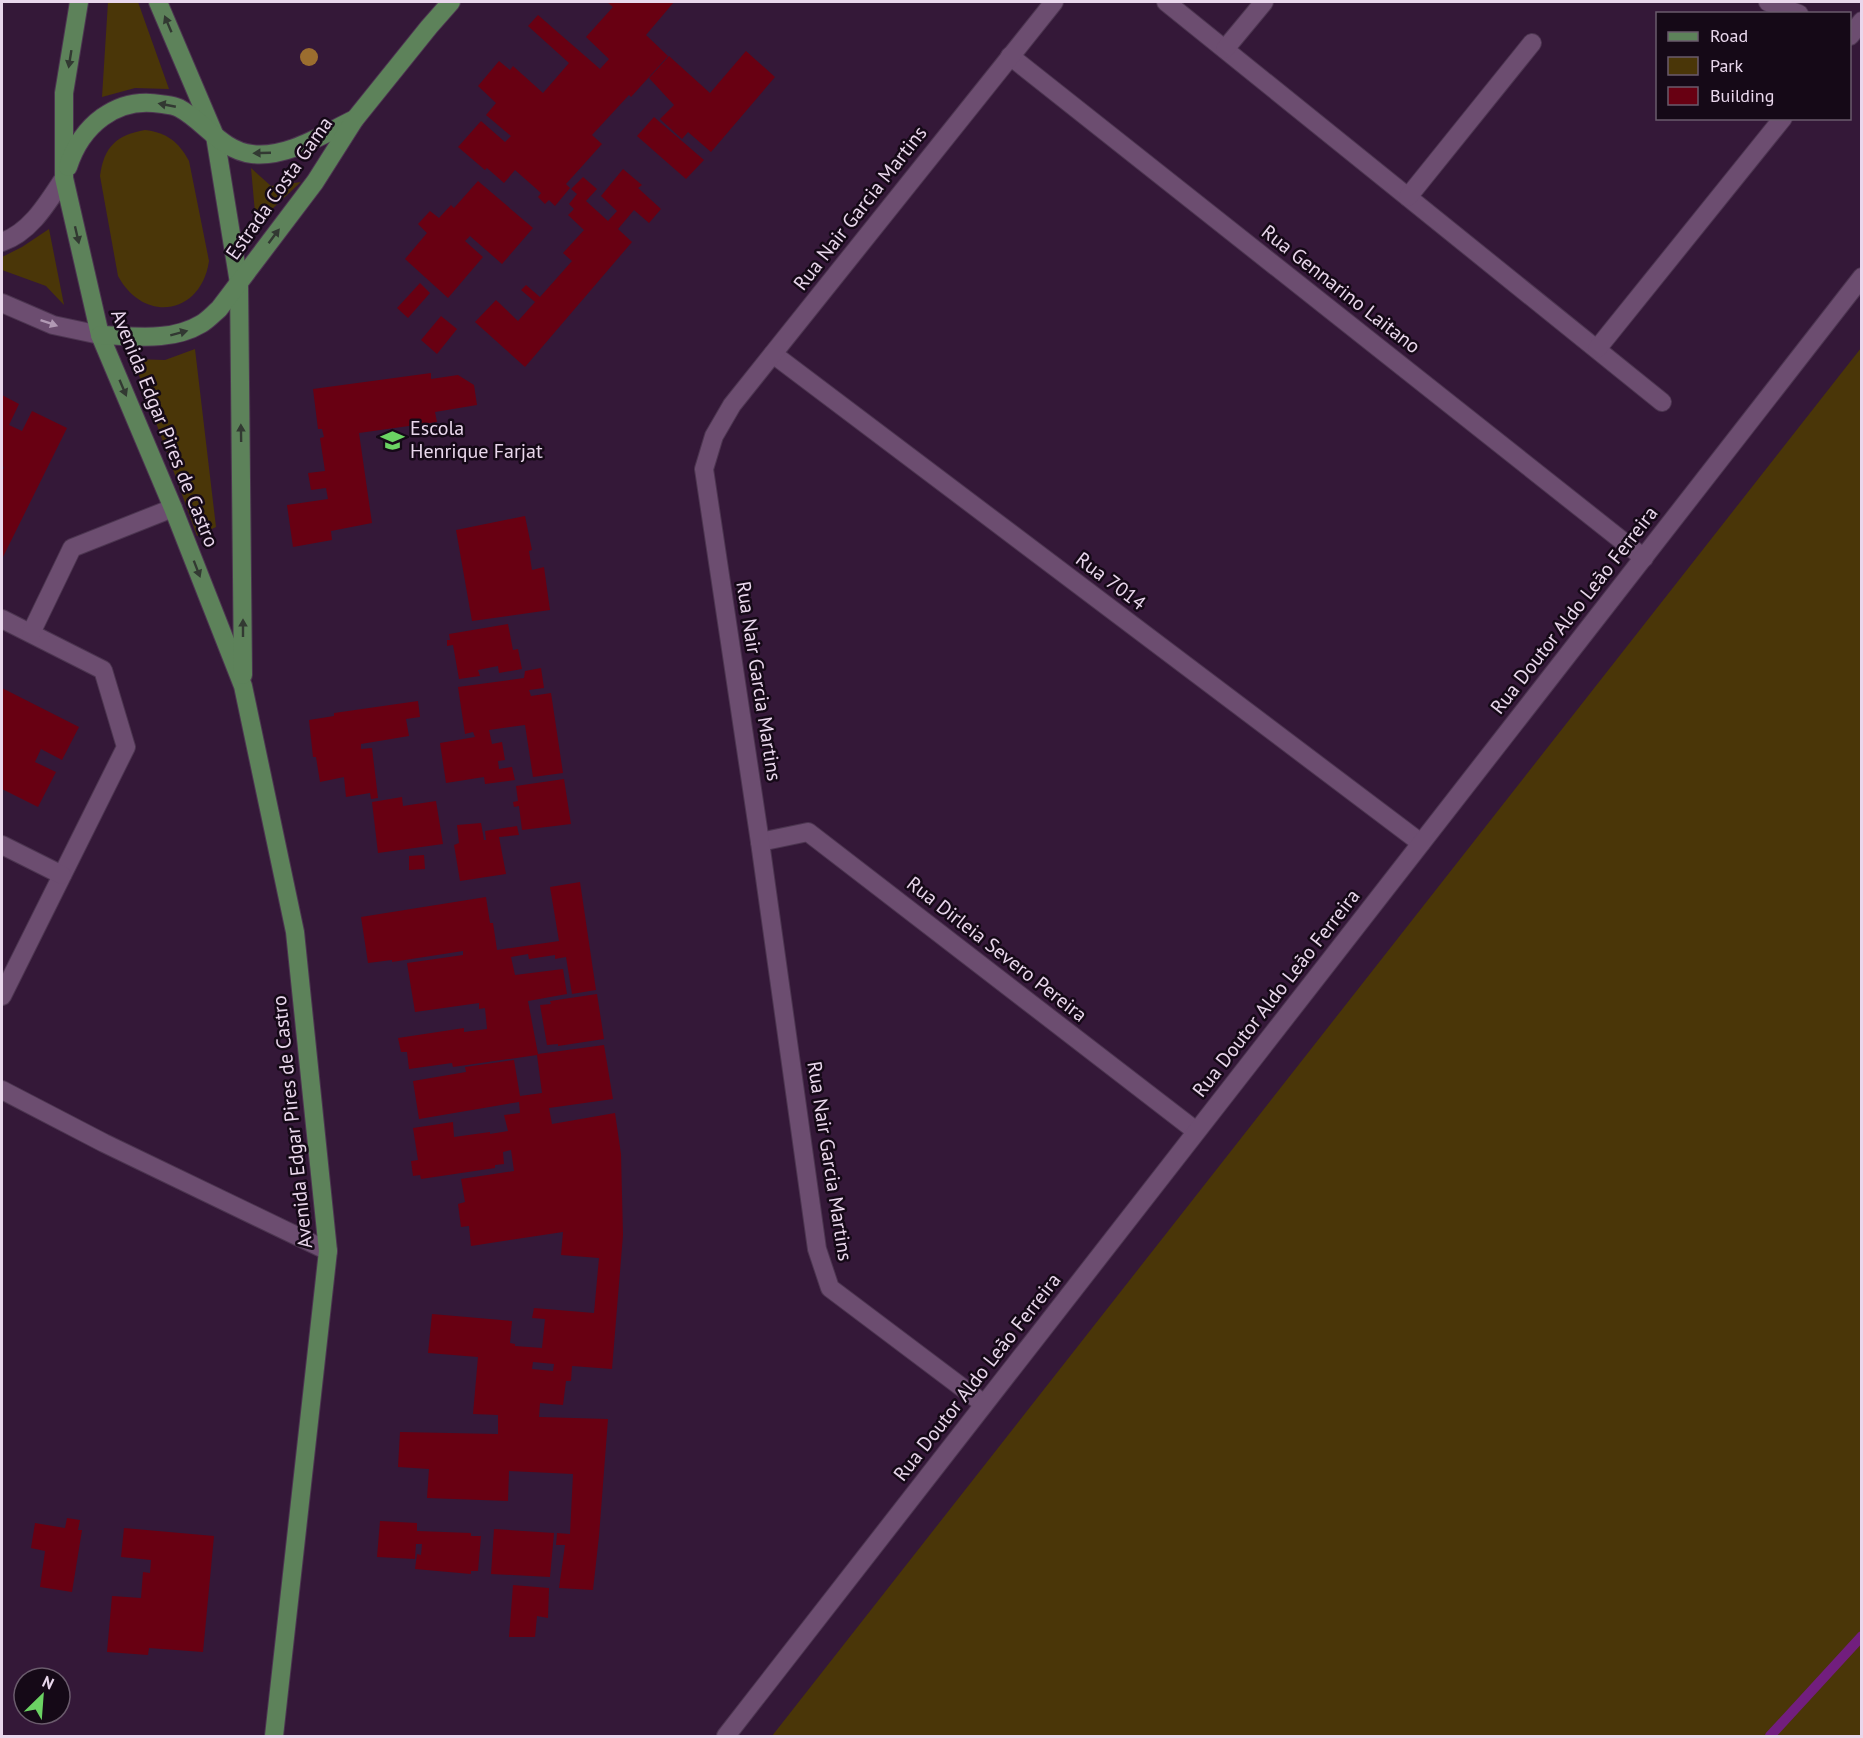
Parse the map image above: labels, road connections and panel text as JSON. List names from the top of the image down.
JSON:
{
  "streets": {
    "main road": ["Estrada Costa Gama", "Avenida Edgar Pires de Castro"],
    "street": [
      "Rua Nair Garcia Martins",
      "Rua Gennarino Laitano",
      "Rua 7014",
      "Rua Doutor Aldo Leão Ferreira",
      "Rua Dirleia Severo Pereira"
    ]
  },
  "crossings": [
    ["Estrada Costa Gama", "Avenida Edgar Pires de Castro"],
    ["Rua Nair Garcia Martins", "Rua Gennarino Laitano"],
    ["Rua Nair Garcia Martins", "Rua 7014"],
    ["Rua Nair Garcia Martins", "Rua Doutor Aldo Leão Ferreira"],
    ["Rua Nair Garcia Martins", "Rua Dirleia Severo Pereira"],
    ["Rua Gennarino Laitano", "Rua Doutor Aldo Leão Ferreira"],
    ["Rua 7014", "Rua Doutor Aldo Leão Ferreira"],
    ["Rua Doutor Aldo Leão Ferreira", "Rua Dirleia Severo Pereira"]
  ],
  "places": {
    "school or university": ["Escola Henrique Farjat"]
  },
  "legend": ["Road", "Park", "Building"],
  "north": "top right"
}
